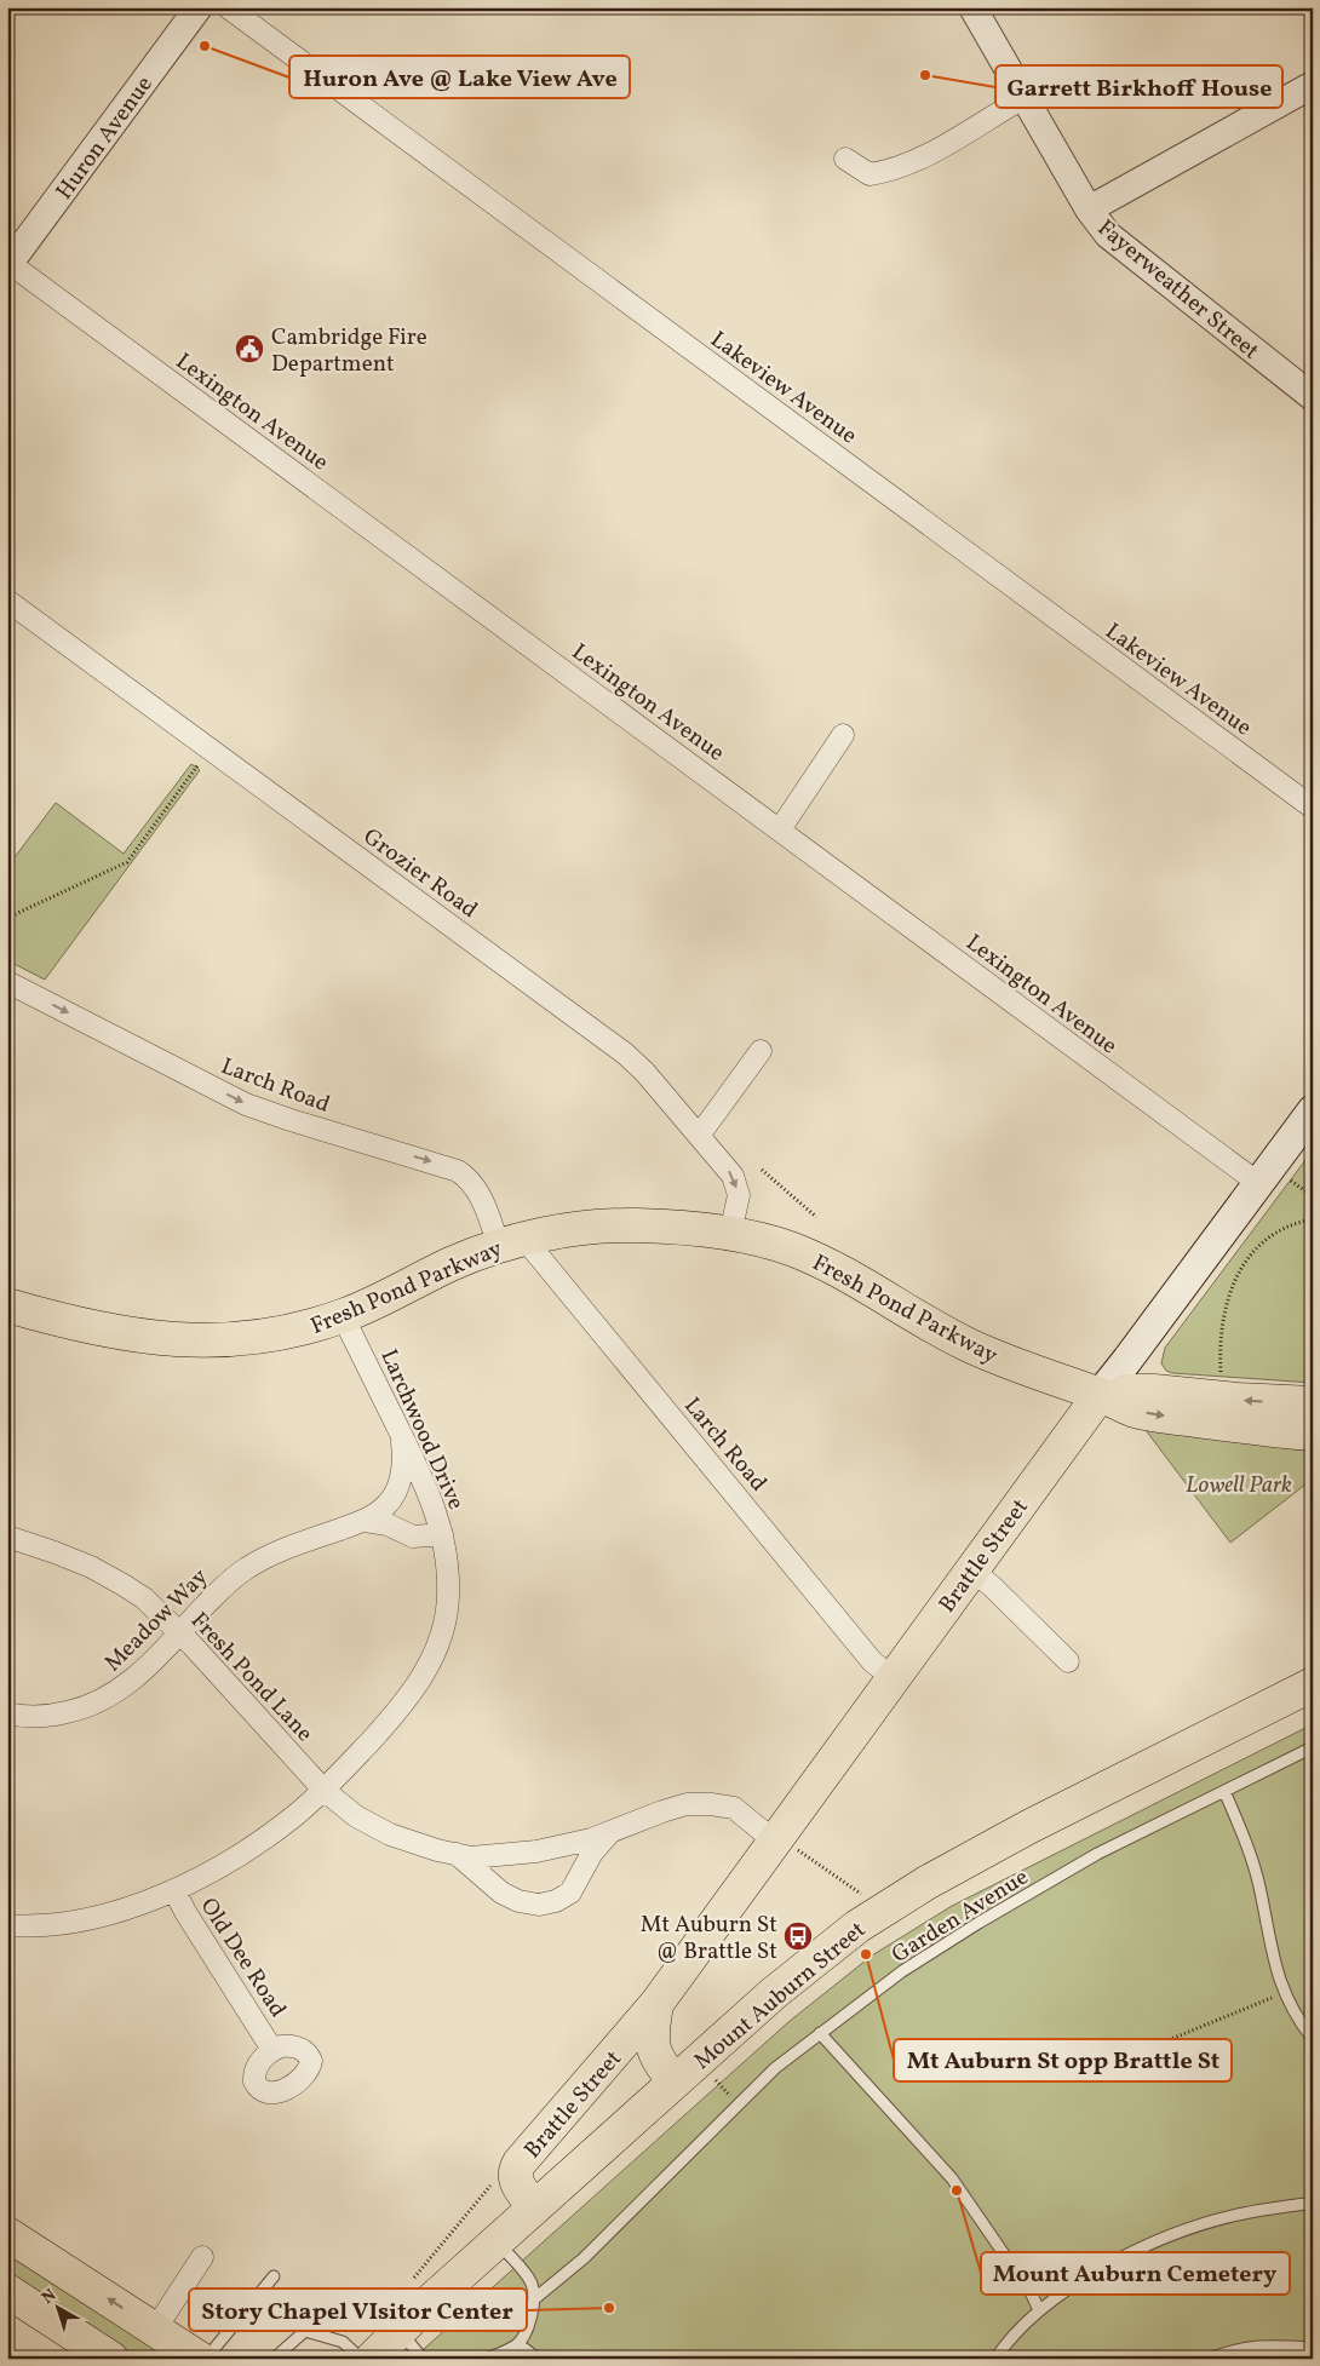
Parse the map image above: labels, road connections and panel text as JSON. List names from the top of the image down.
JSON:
{
  "streets": {
    "main road": ["Fresh Pond Parkway", "Brattle Street", "Mount Auburn Street"],
    "street": [
      "Huron Avenue",
      "Fayerweather Street",
      "Lakeview Avenue",
      "Lexington Avenue",
      "Grozier Road",
      "Larch Road",
      "Larchwood Drive",
      "Meadow Way",
      "Fresh Pond Lane",
      "Old Dee Road"
    ],
    "lane": ["Garden Avenue"]
  },
  "crossings": [
    ["Huron Avenue", "Lexington Avenue"],
    ["Lexington Avenue", "Brattle Street"],
    ["Grozier Road", "Fresh Pond Parkway"],
    ["Larch Road", "Fresh Pond Parkway"],
    ["Larch Road", "Brattle Street"],
    ["Fresh Pond Parkway", "Larchwood Drive"],
    ["Fresh Pond Parkway", "Brattle Street"],
    ["Larchwood Drive", "Meadow Way"],
    ["Larchwood Drive", "Fresh Pond Lane"],
    ["Larchwood Drive", "Old Dee Road"],
    ["Brattle Street", "Fresh Pond Lane"],
    ["Brattle Street", "Mount Auburn Street"],
    ["Meadow Way", "Fresh Pond Lane"]
  ],
  "one_way": ["Larch Road"],
  "parks": ["Lowell Park"],
  "places": {
    "other": [
      "Huron Ave @ Lake View Ave",
      "Garrett Birkhoff House",
      "Mt Auburn St opp Brattle St",
      "Mount Auburn Cemetery",
      "Story Chapel VIsitor Center"
    ],
    "public building": ["Cambridge Fire Department"],
    "bus stop": ["Mt Auburn St @ Brattle St"]
  },
  "north": "top left"
}
